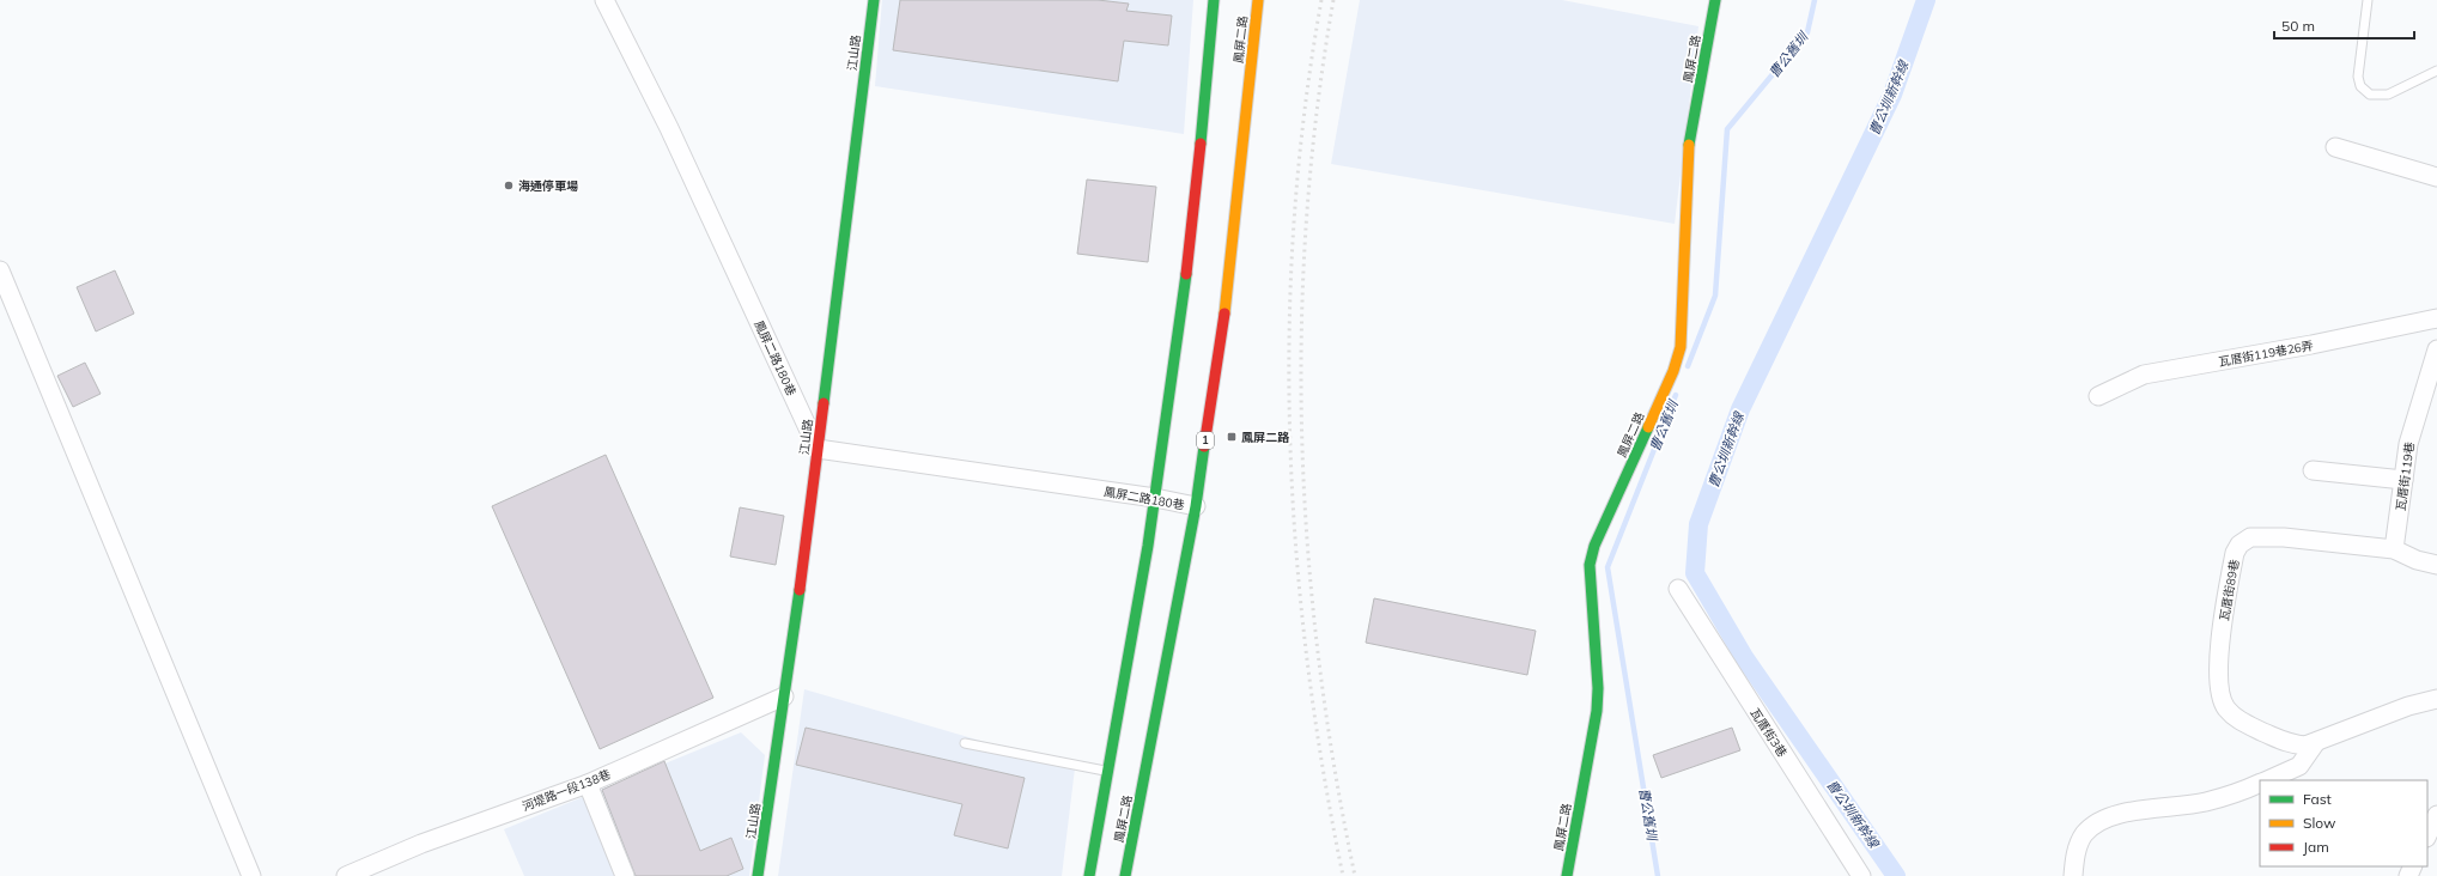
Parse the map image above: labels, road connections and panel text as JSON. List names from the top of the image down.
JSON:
{
  "streets": {
    "street": [
      "鳳屏二路",
      "江山路",
      "瓦厝街119巷26弄",
      "鳳屏二路180巷",
      "1",
      "瓦厝街119巷",
      "瓦厝街89巷",
      "瓦厝街3巷",
      "河堤路一段138巷"
    ]
  },
  "crossings": [
    ["鳳屏二路", "鳳屏二路180巷"],
    ["江山路", "鳳屏二路180巷"],
    ["江山路", "河堤路一段138巷"],
    ["瓦厝街119巷", "瓦厝街89巷"]
  ],
  "water": ["曹公舊圳", "曹公圳新幹線"],
  "places": {
    "other": ["海通停車場"],
    "transit": ["鳳屏二路"]
  },
  "legend": ["Fast", "Slow", "Jam"],
  "scale_bar": "50 m"
}
